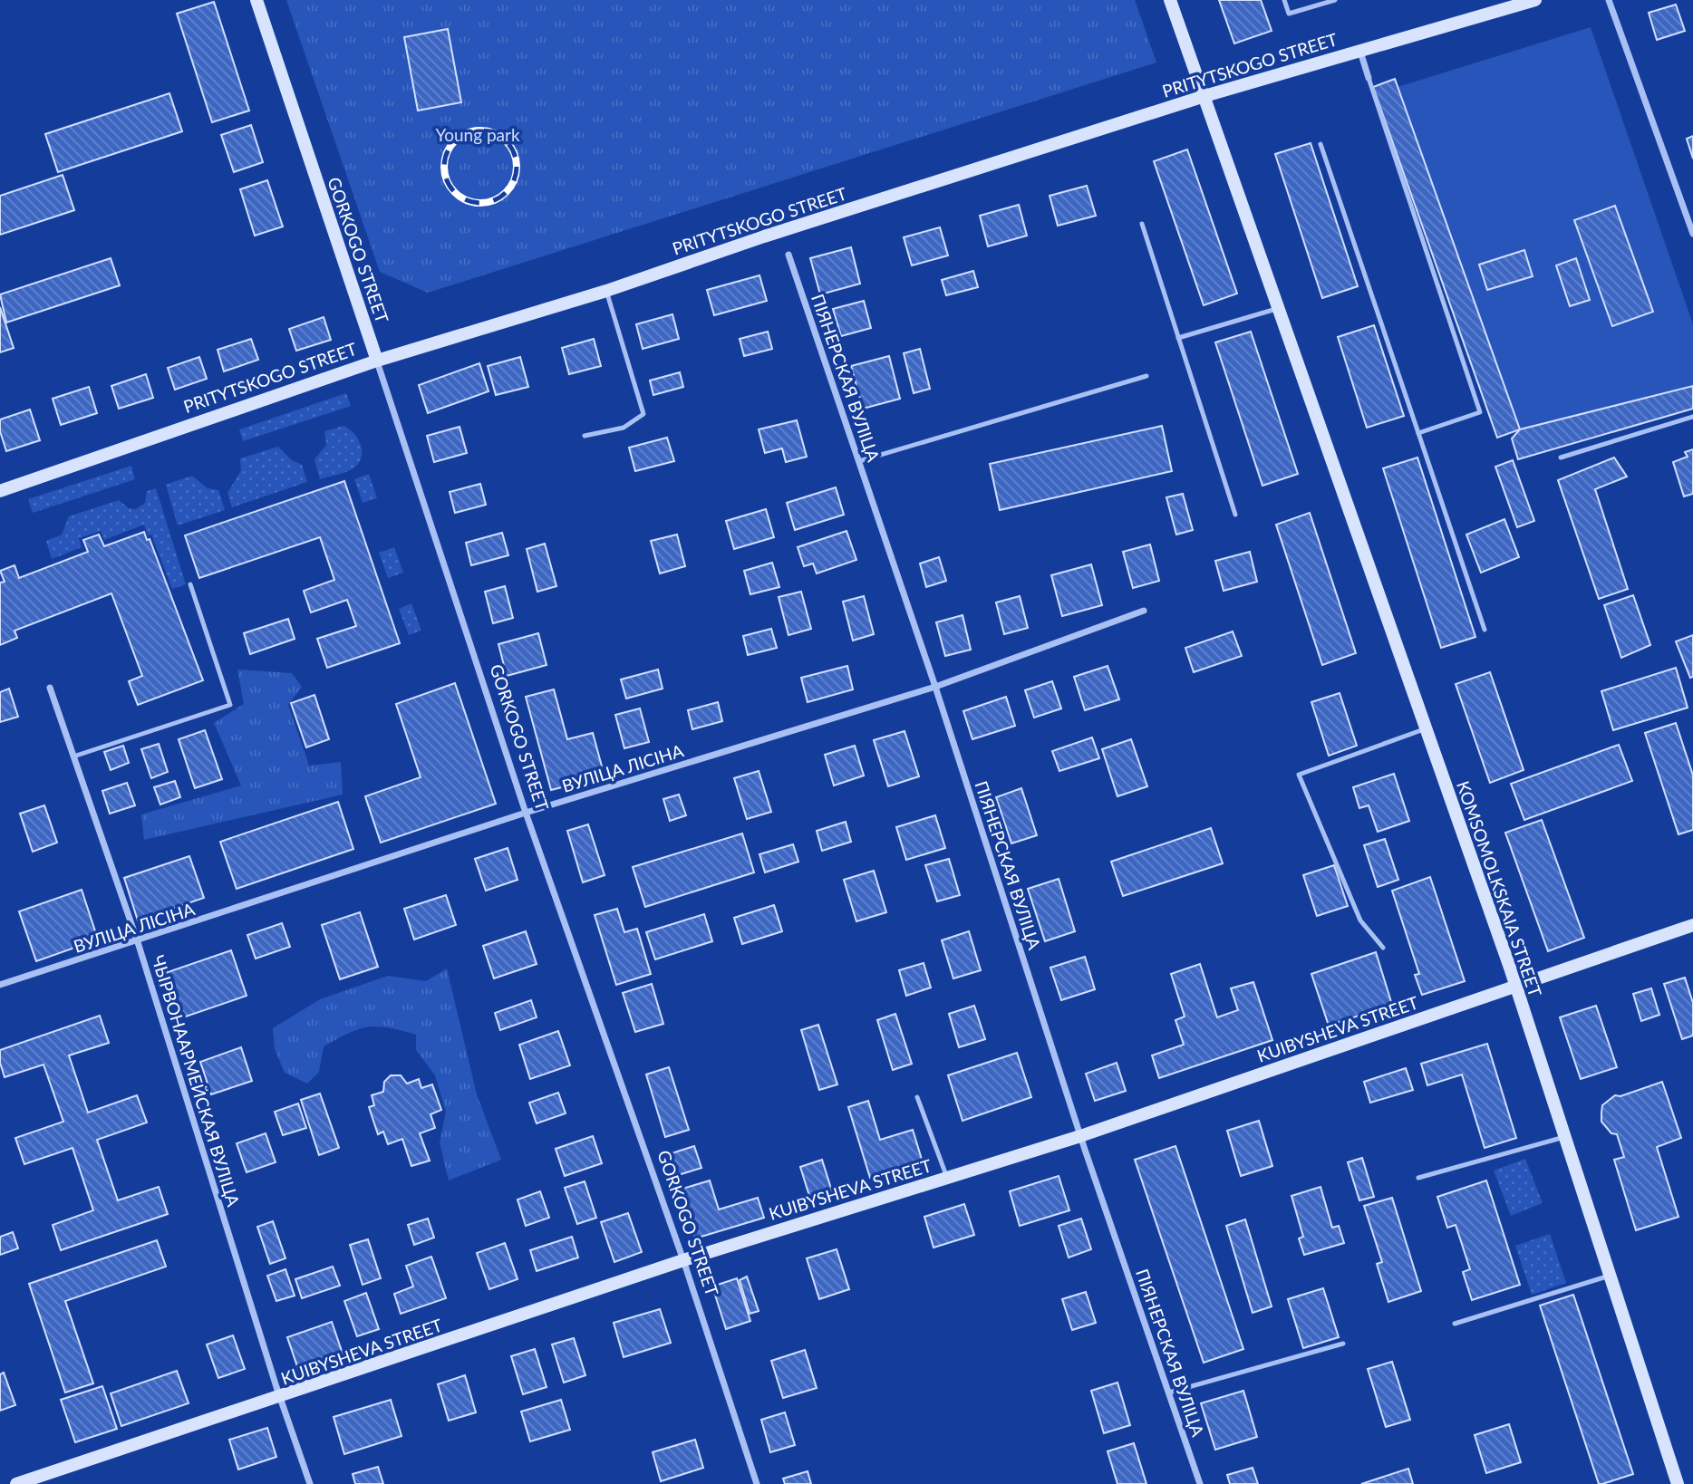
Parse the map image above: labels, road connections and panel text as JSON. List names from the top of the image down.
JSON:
{
  "streets": {
    "main road": [
      "PRITYTSKOGO STREET",
      "GORKOGO STREET",
      "KOMSOMOLKSKAIA STREET",
      "KUIBYSHEVA STREET"
    ],
    "street": ["ПІЯНЕРСКАЯ ВУЛІЦА", "ВУЛІЦА ЛІСІНА", "ЧЫРВОНААРМЕЙСКАЯ ВУЛІЦА"]
  },
  "crossings": [
    ["PRITYTSKOGO STREET", "GORKOGO STREET"],
    ["GORKOGO STREET", "ВУЛІЦА ЛІСІНА"],
    ["GORKOGO STREET", "KUIBYSHEVA STREET"],
    ["ПІЯНЕРСКАЯ ВУЛІЦА", "ВУЛІЦА ЛІСІНА"],
    ["ПІЯНЕРСКАЯ ВУЛІЦА", "KUIBYSHEVA STREET"],
    ["ВУЛІЦА ЛІСІНА", "ЧЫРВОНААРМЕЙСКАЯ ВУЛІЦА"],
    ["KOMSOMOLKSKAIA STREET", "KUIBYSHEVA STREET"],
    ["KUIBYSHEVA STREET", "ЧЫРВОНААРМЕЙСКАЯ ВУЛІЦА"]
  ],
  "parks": ["Young park"]
}
